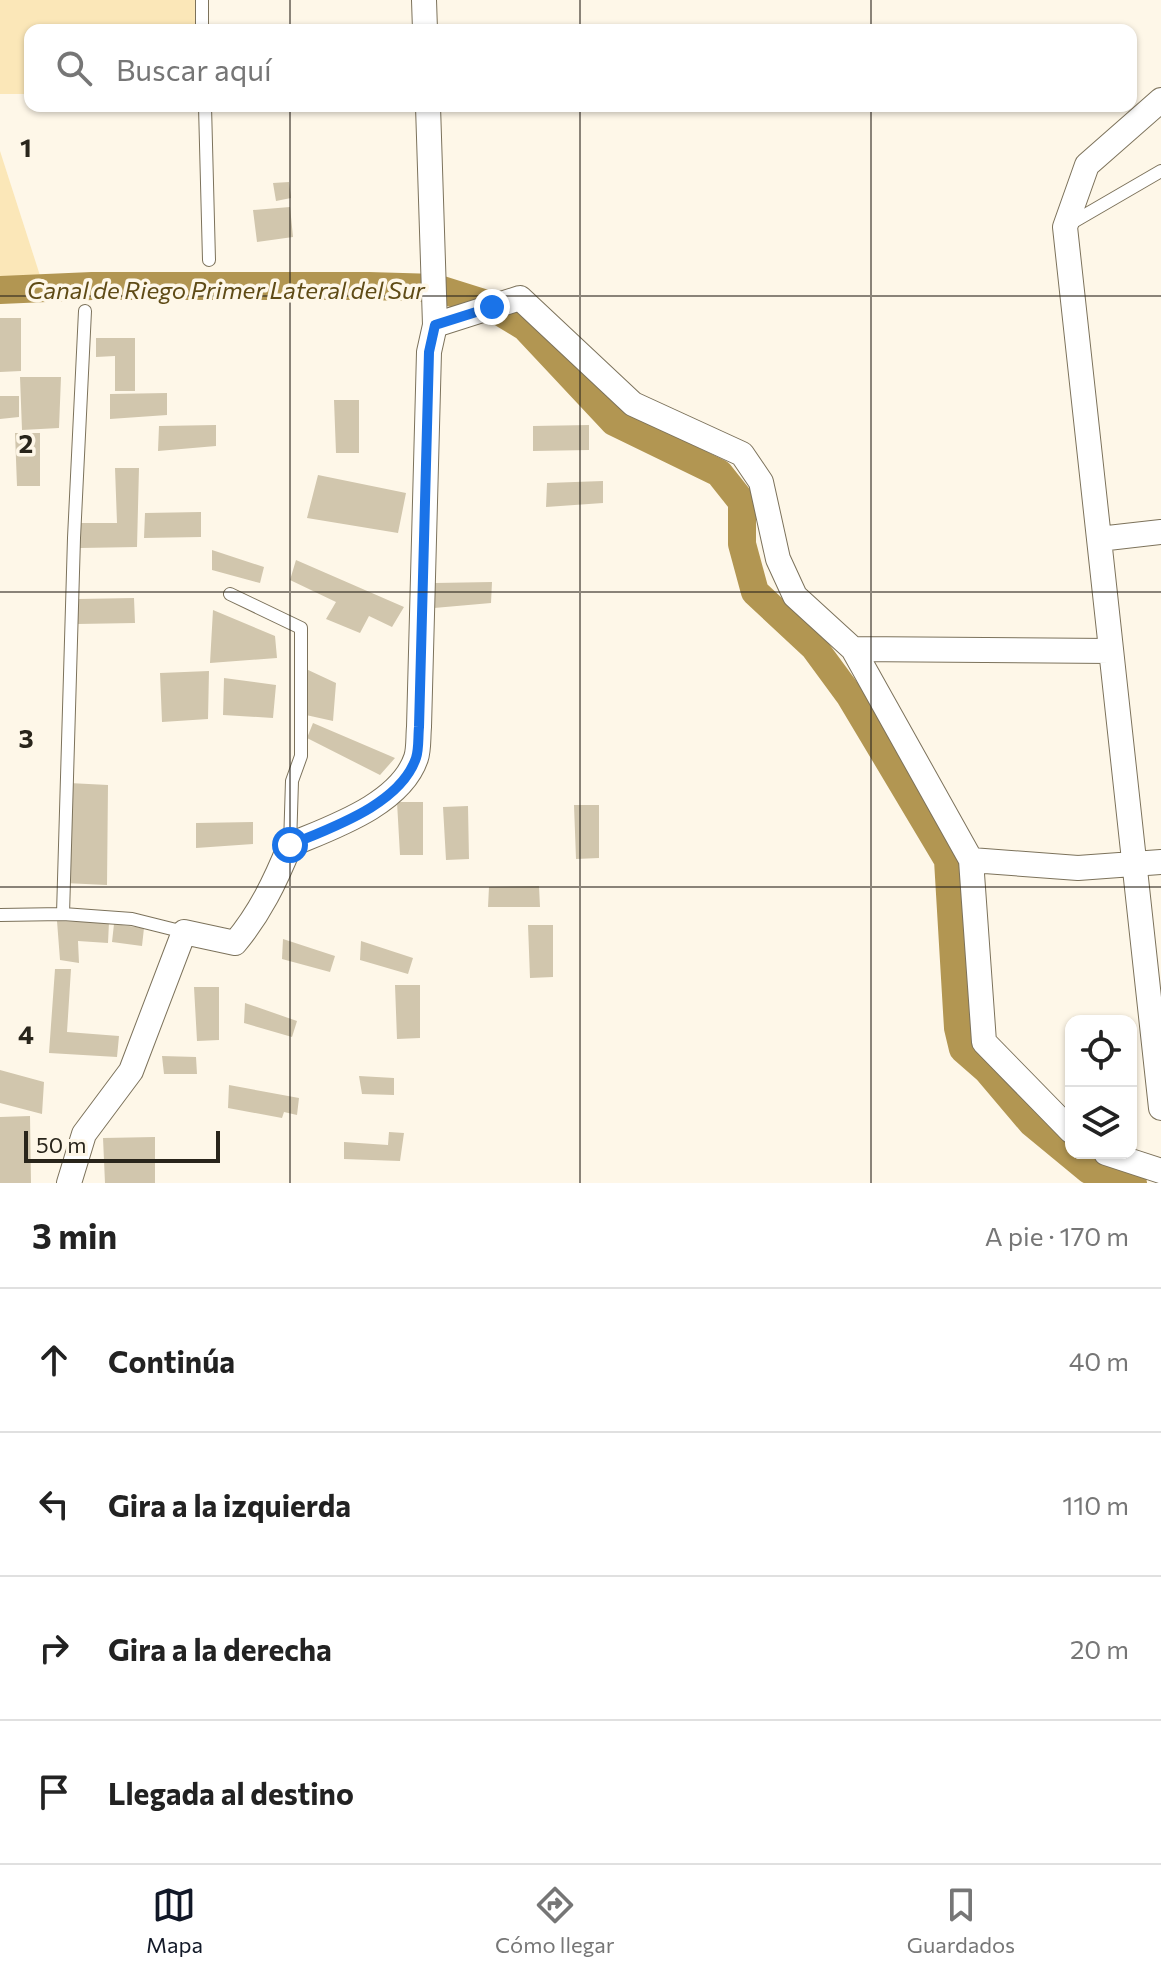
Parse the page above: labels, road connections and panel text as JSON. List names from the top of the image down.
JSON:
{
  "water": ["Canal de Riego Primer Lateral del Sur"],
  "scale_bar": "50 m",
  "page": {
    "search": "Buscar aquí",
    "scale": "50 m",
    "heading": ["3 min", "A pie · 170 m"],
    "list": [
      ["Continúa", "40 m"],
      ["Gira a la izquierda", "110 m"],
      ["Gira a la derecha", "20 m"],
      "Llegada al destino"
    ],
    "nav": ["Mapa", "Cómo llegar", "Guardados"]
  },
  "grid": {
    "rows": [
      "1",
      "2",
      "3",
      "4"
    ]
  }
}
